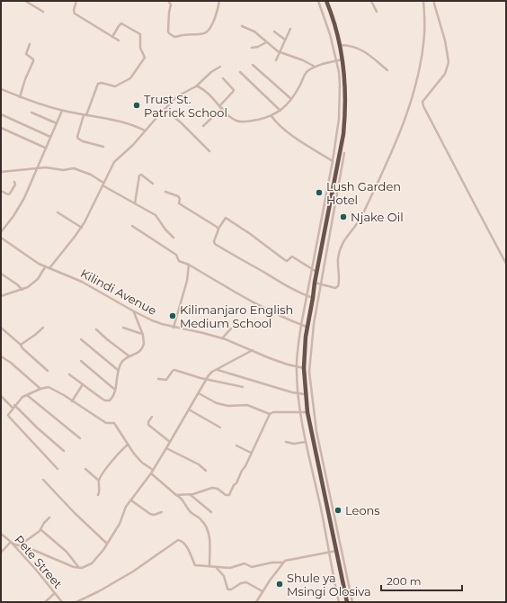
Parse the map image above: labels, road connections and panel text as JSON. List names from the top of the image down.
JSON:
{
  "streets": {
    "street": ["Kilindi Avenue", "Pete Street"]
  },
  "places": [
    "Trust St. Patrick School",
    "Lush Garden Hotel",
    "Njake Oil",
    "Kilimanjaro English Medium School",
    "Leons",
    "Shule ya Msingi Olosiva"
  ],
  "scale_bar": "200 m"
}
